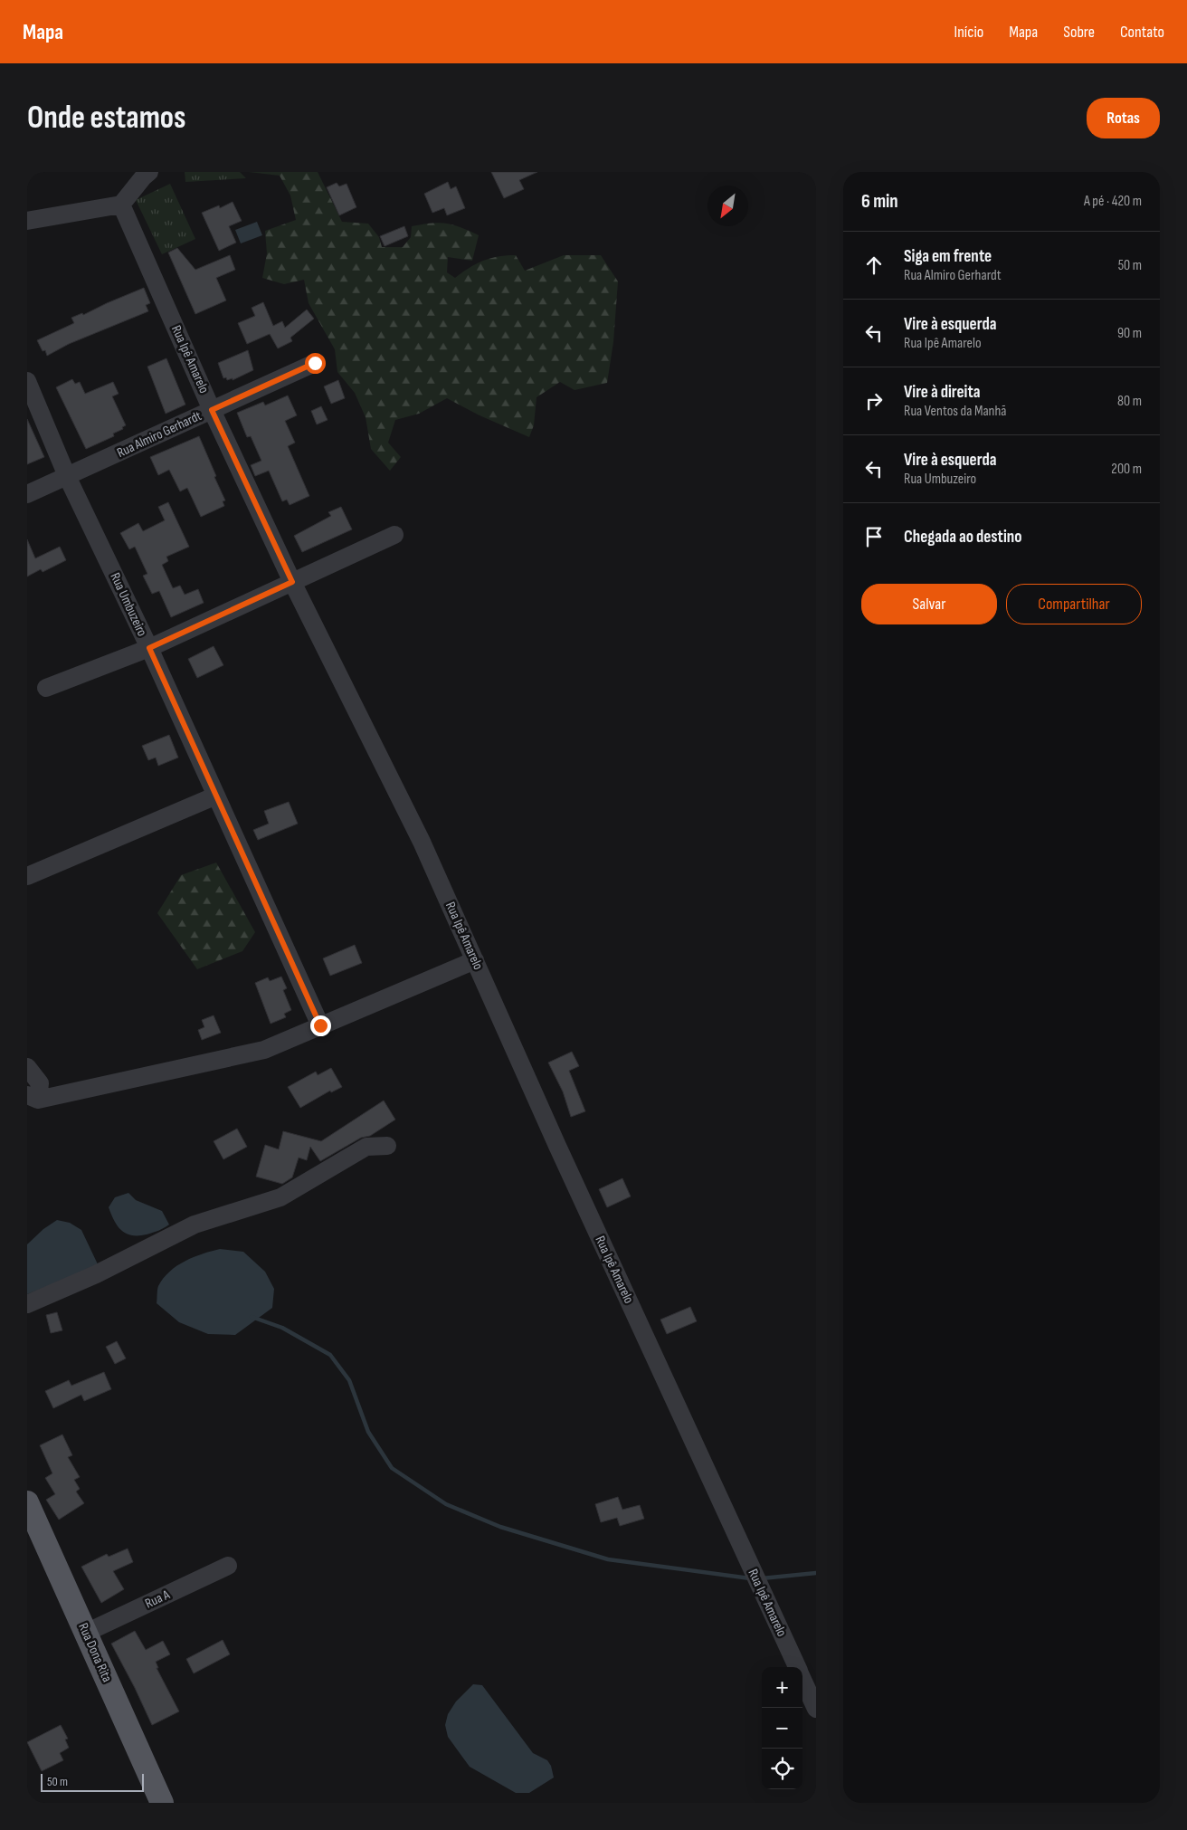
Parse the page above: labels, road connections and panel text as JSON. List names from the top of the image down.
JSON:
{
  "streets": {
    "main road": ["Rua Dona Rita"],
    "street": [
      "Rua Ipê Amarelo",
      "Rua Almiro Gerhardt",
      "Rua Umbuzeiro",
      "Rua A"
    ]
  },
  "crossings": [
    ["Rua Ipê Amarelo", "Rua Almiro Gerhardt"],
    ["Rua Almiro Gerhardt", "Rua Umbuzeiro"],
    ["Rua A", "Rua Dona Rita"]
  ],
  "scale_bar": "50 m",
  "north": "bottom left",
  "page": {
    "header": "Mapa",
    "nav": [
      "Início",
      "Mapa",
      "Sobre",
      "Contato"
    ],
    "buttons": [
      "Rotas",
      ["Salvar", "Compartilhar"]
    ],
    "title": "Onde estamos",
    "heading": ["6 min", "A pé · 420 m"],
    "list": [
      ["Siga em frente", "Rua Almiro Gerhardt", "50 m"],
      ["Vire à esquerda", "Rua Ipê Amarelo", "90 m"],
      ["Vire à direita", "Rua Ventos da Manhã", "80 m"],
      ["Vire à esquerda", "Rua Umbuzeiro", "200 m"],
      "Chegada ao destino"
    ],
    "map_buttons": ["+", "−"],
    "scale": "50 m"
  }
}
